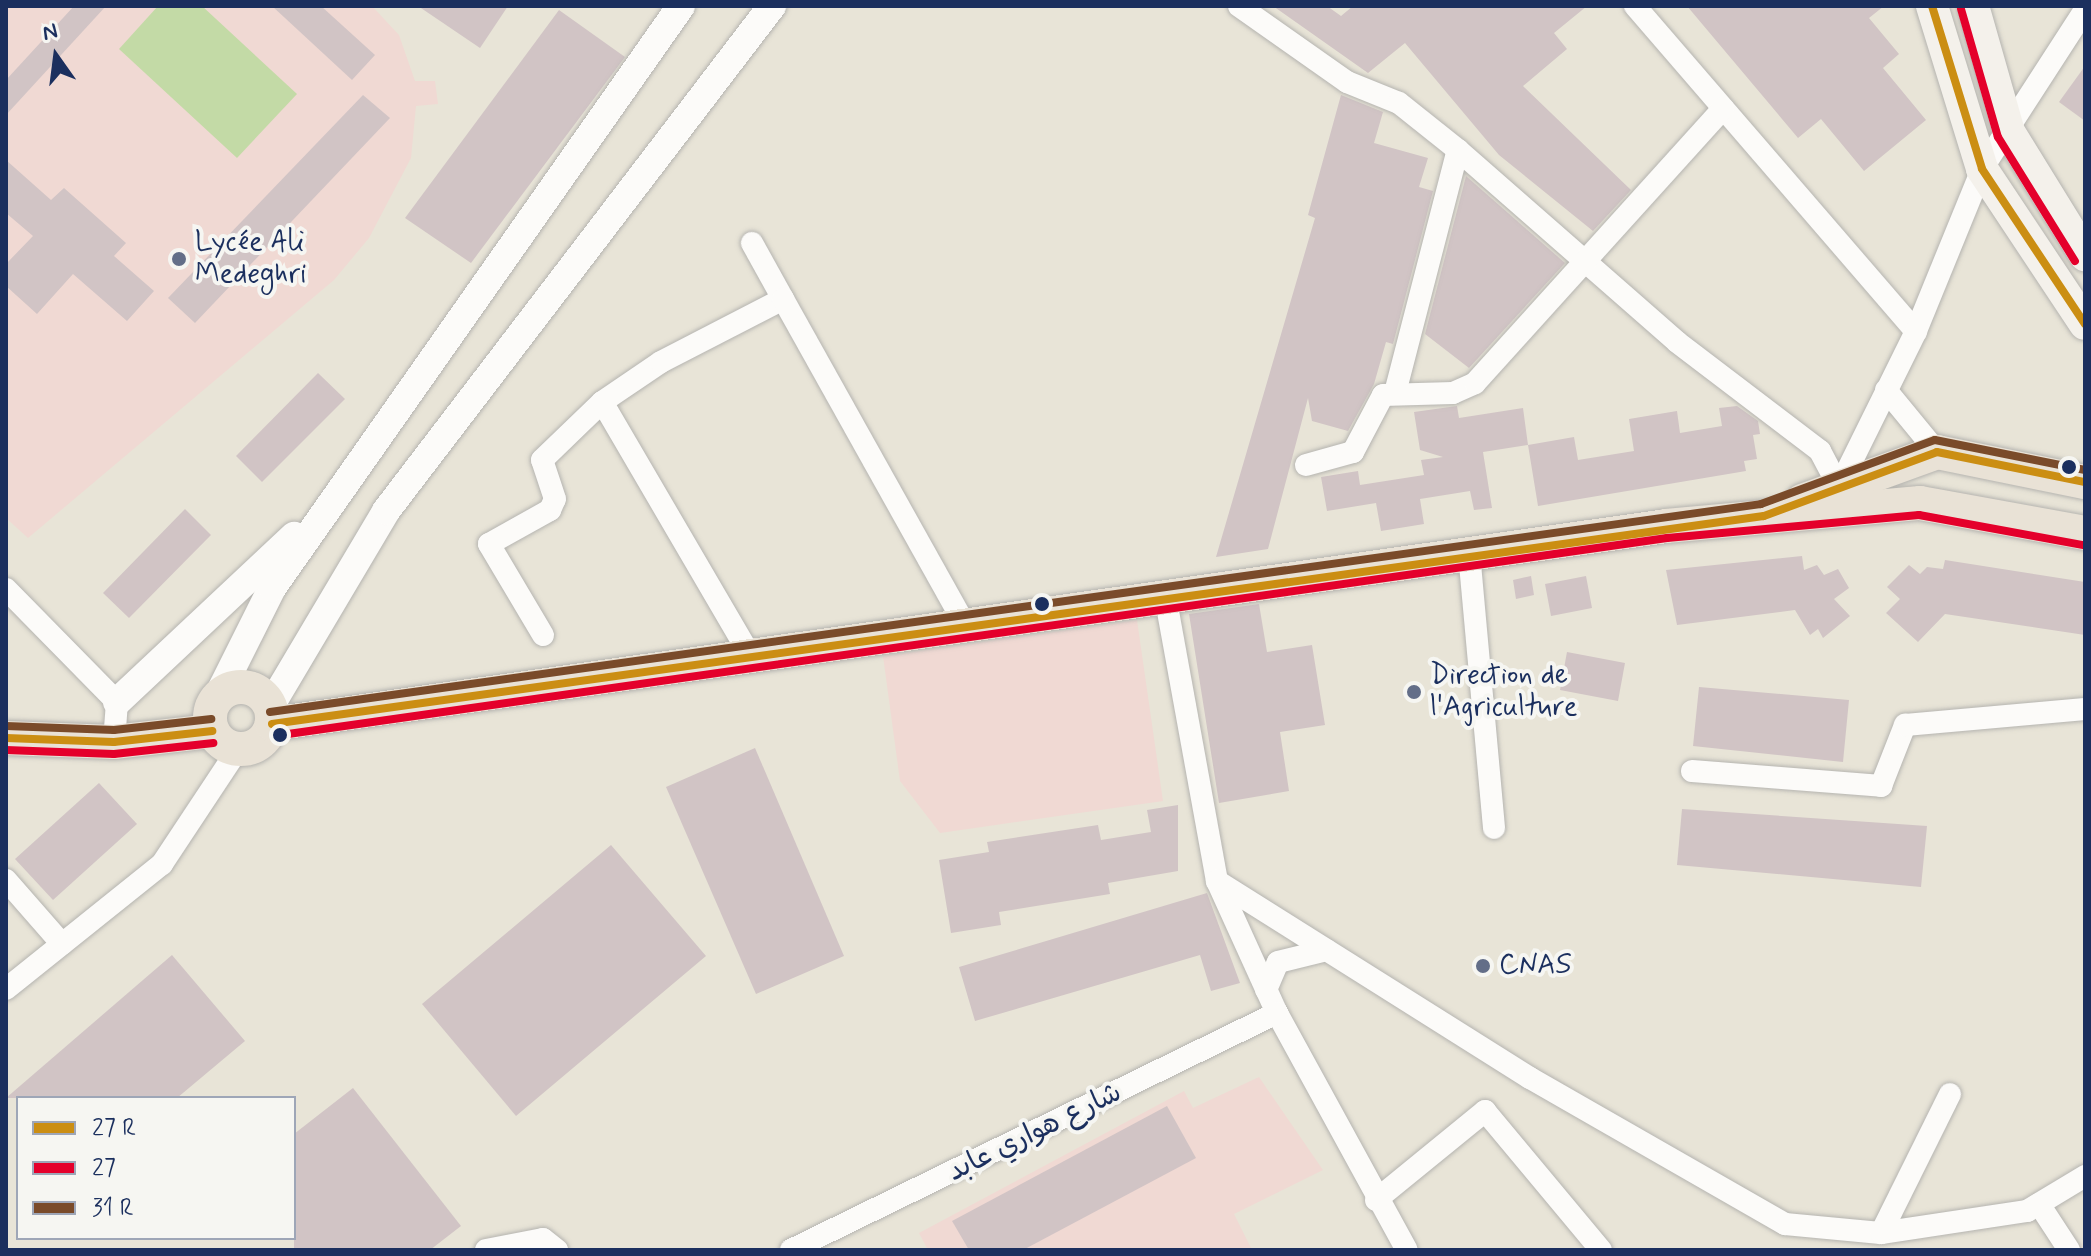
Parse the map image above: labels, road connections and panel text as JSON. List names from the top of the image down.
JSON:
{
  "streets": {
    "street": ["شارع هواري عابد"]
  },
  "places": ["Lycée Ali Medeghri", "Direction de l'Agriculture", "CNAS"],
  "lines": ["transit line 27"],
  "legend": ["27 R", "27", "31 R"],
  "north": "top"
}
